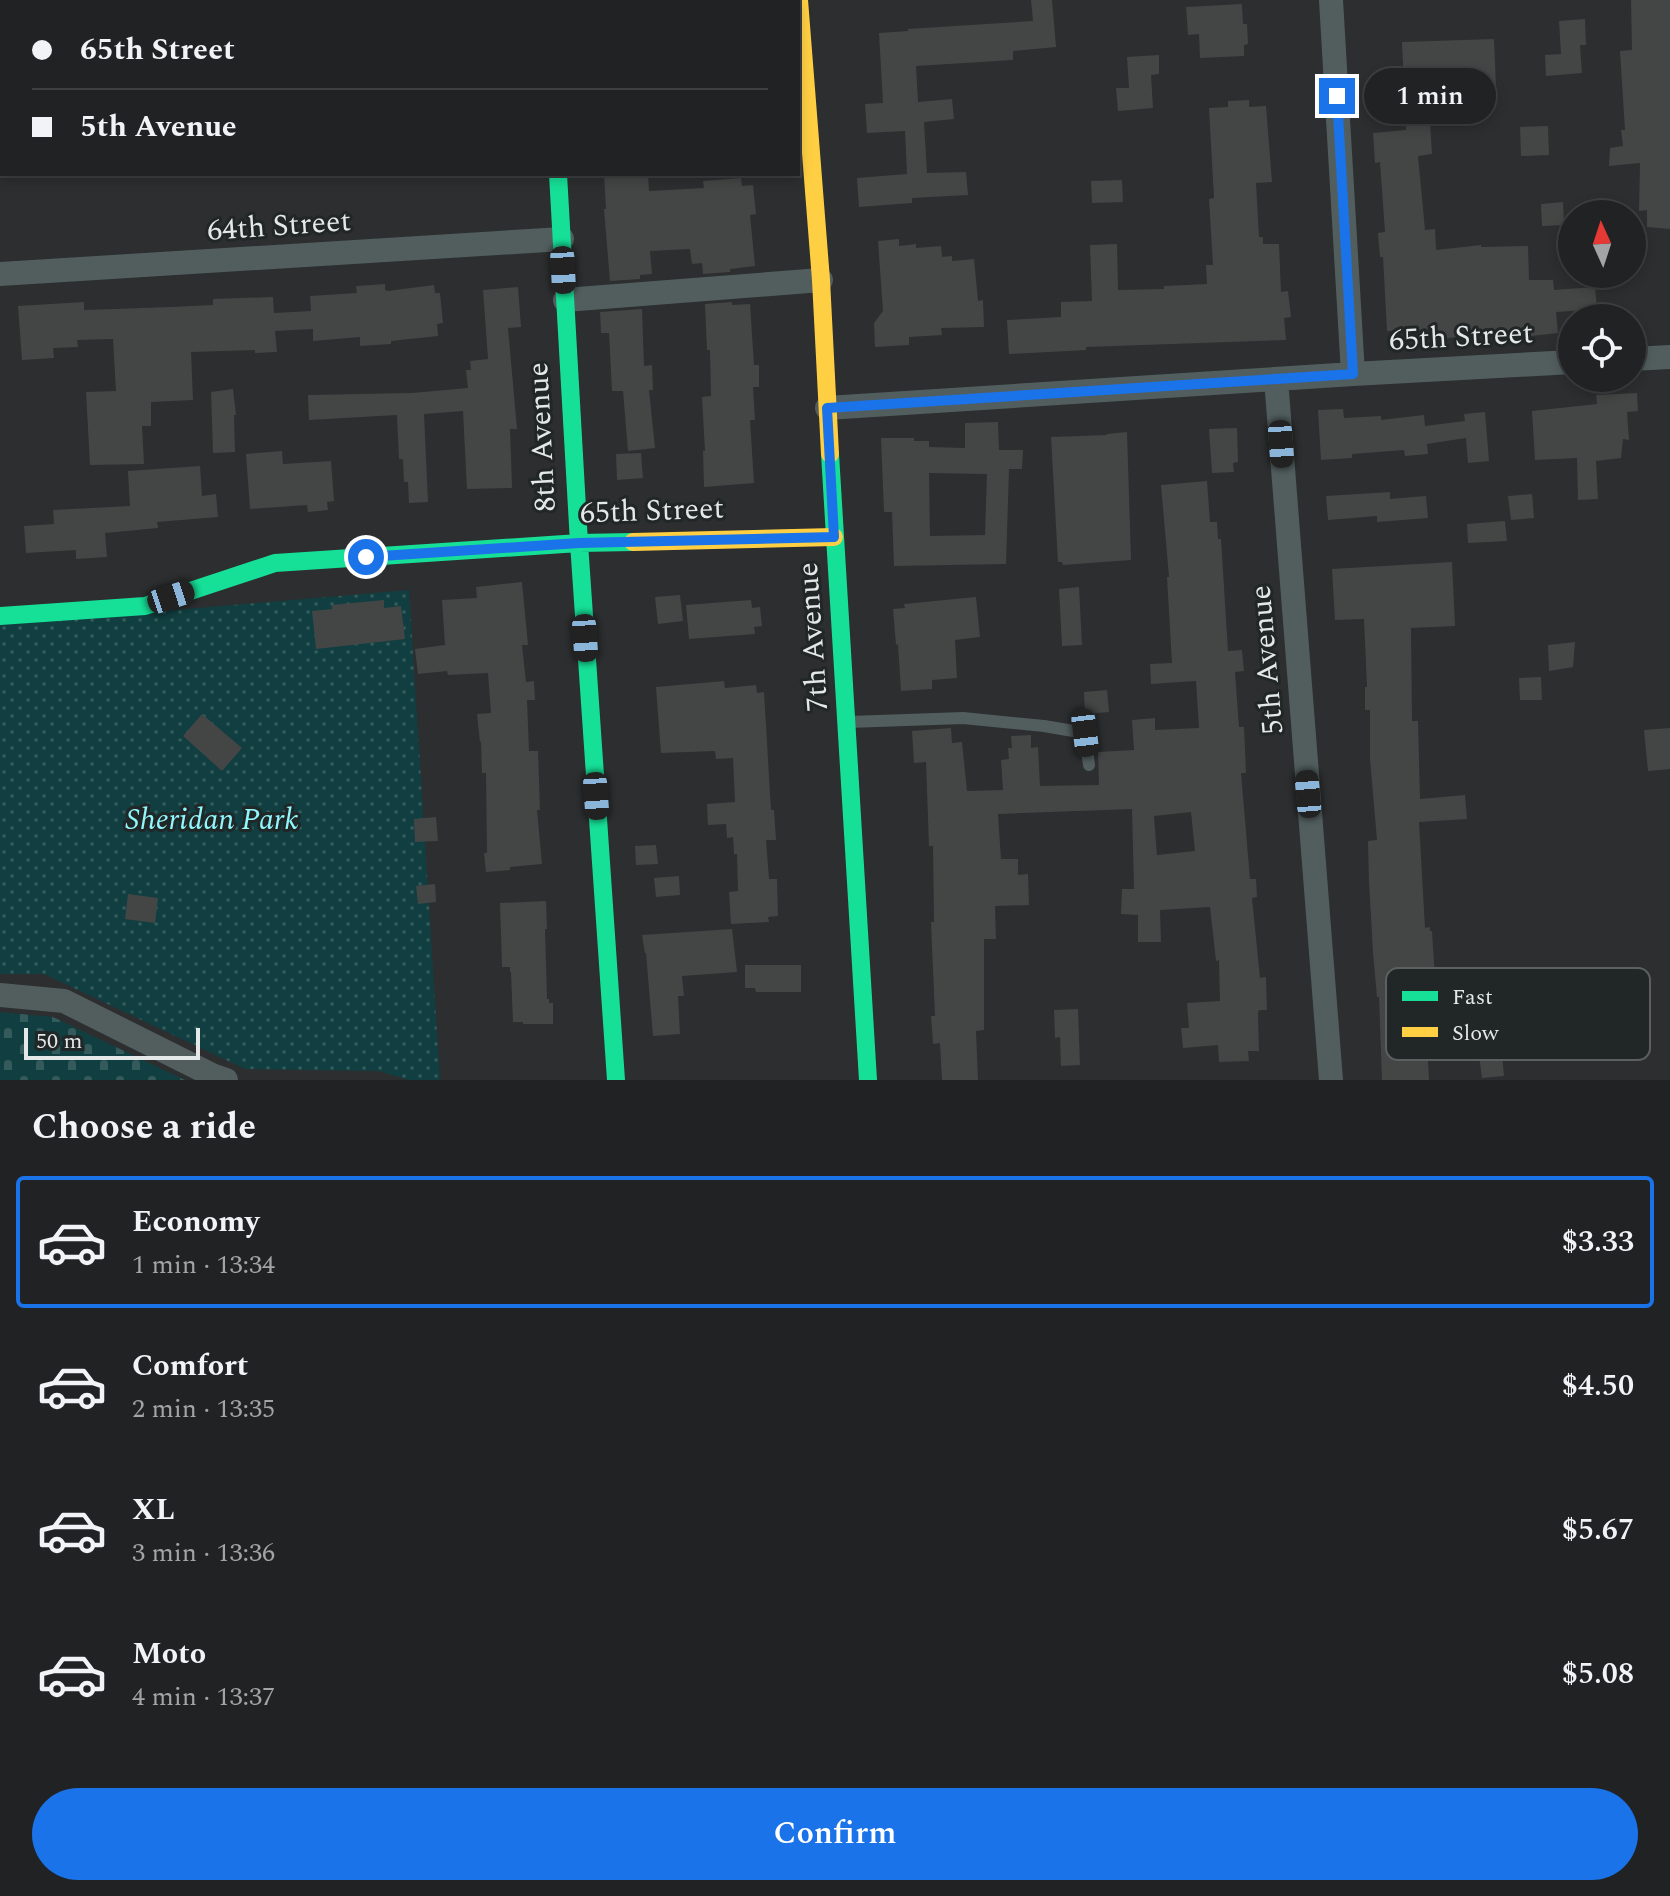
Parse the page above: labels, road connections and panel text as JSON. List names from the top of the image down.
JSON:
{
  "streets": {
    "street": [
      "64th Street",
      "65th Street",
      "8th Avenue",
      "7th Avenue",
      "5th Avenue"
    ]
  },
  "crossings": [
    ["64th Street", "8th Avenue"],
    ["65th Street", "8th Avenue"],
    ["65th Street", "7th Avenue"],
    ["65th Street", "5th Avenue"]
  ],
  "parks": ["Sheridan Park"],
  "legend": ["Fast", "Slow"],
  "scale_bar": "50 m",
  "north": "top",
  "page": {
    "banner": ["65th Street", "5th Avenue"],
    "bubble": "1 min",
    "scale": "50 m",
    "heading": "Choose a ride",
    "list": [
      {
        "name": "Economy",
        "note": "1 min · 13:34",
        "value": "$3.33"
      },
      {
        "name": "Comfort",
        "note": "2 min · 13:35",
        "value": "$4.50"
      },
      {
        "name": "XL",
        "note": "3 min · 13:36",
        "value": "$5.67"
      },
      {
        "name": "Moto",
        "note": "4 min · 13:37",
        "value": "$5.08"
      }
    ],
    "buttons": "Confirm"
  }
}
